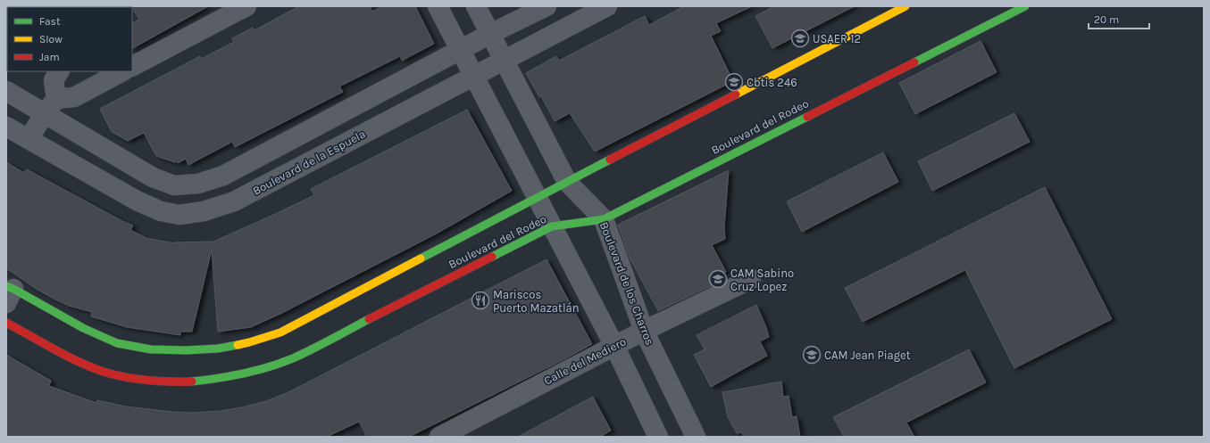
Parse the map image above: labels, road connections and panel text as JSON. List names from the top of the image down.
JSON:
{
  "streets": {
    "street": [
      "Boulevard del Rodeo",
      "Boulevard de la Espuela",
      "Boulevard de los Charros",
      "Calle del Mediero"
    ]
  },
  "crossings": [
    ["Boulevard del Rodeo", "Boulevard de los Charros"],
    ["Boulevard de la Espuela", "Boulevard de los Charros"],
    ["Boulevard de los Charros", "Calle del Mediero"]
  ],
  "places": {
    "school or university": [
      "USAER 12",
      "Cbtis 246",
      "CAM Sabino Cruz Lopez",
      "CAM Jean Piaget"
    ],
    "restaurant": ["Mariscos Puerto Mazatlán"]
  },
  "legend": ["Fast", "Slow", "Jam"],
  "scale_bar": "20 m"
}
